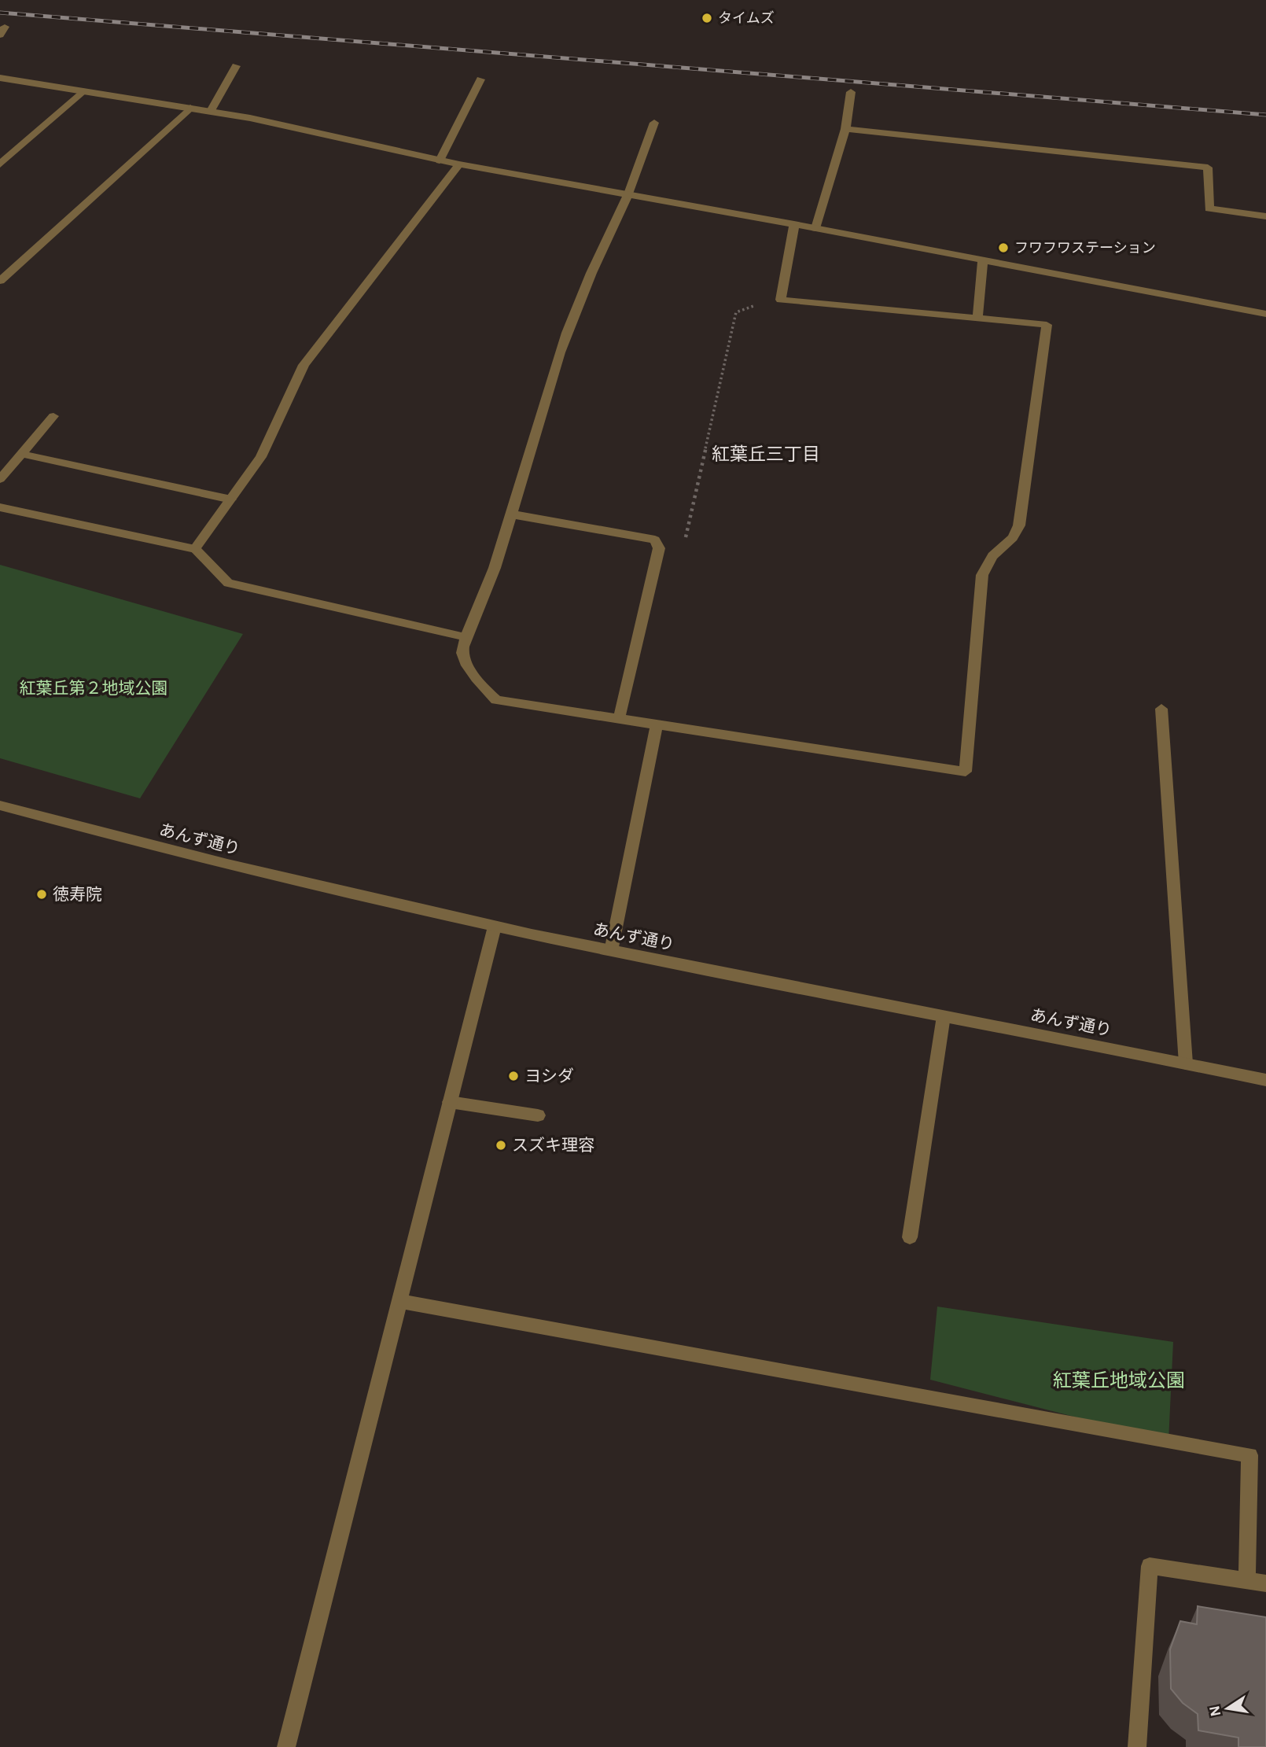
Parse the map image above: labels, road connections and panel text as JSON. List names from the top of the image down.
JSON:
{
  "streets": {
    "street": ["あんず通り"]
  },
  "districts": ["紅葉丘三丁目"],
  "parks": ["紅葉丘第２地域公園", "紅葉丘地域公園"],
  "places": [
    "タイムズ",
    "フワフワステーション",
    "徳寿院",
    "ヨシダ",
    "スズキ理容"
  ],
  "north": "left"
}
